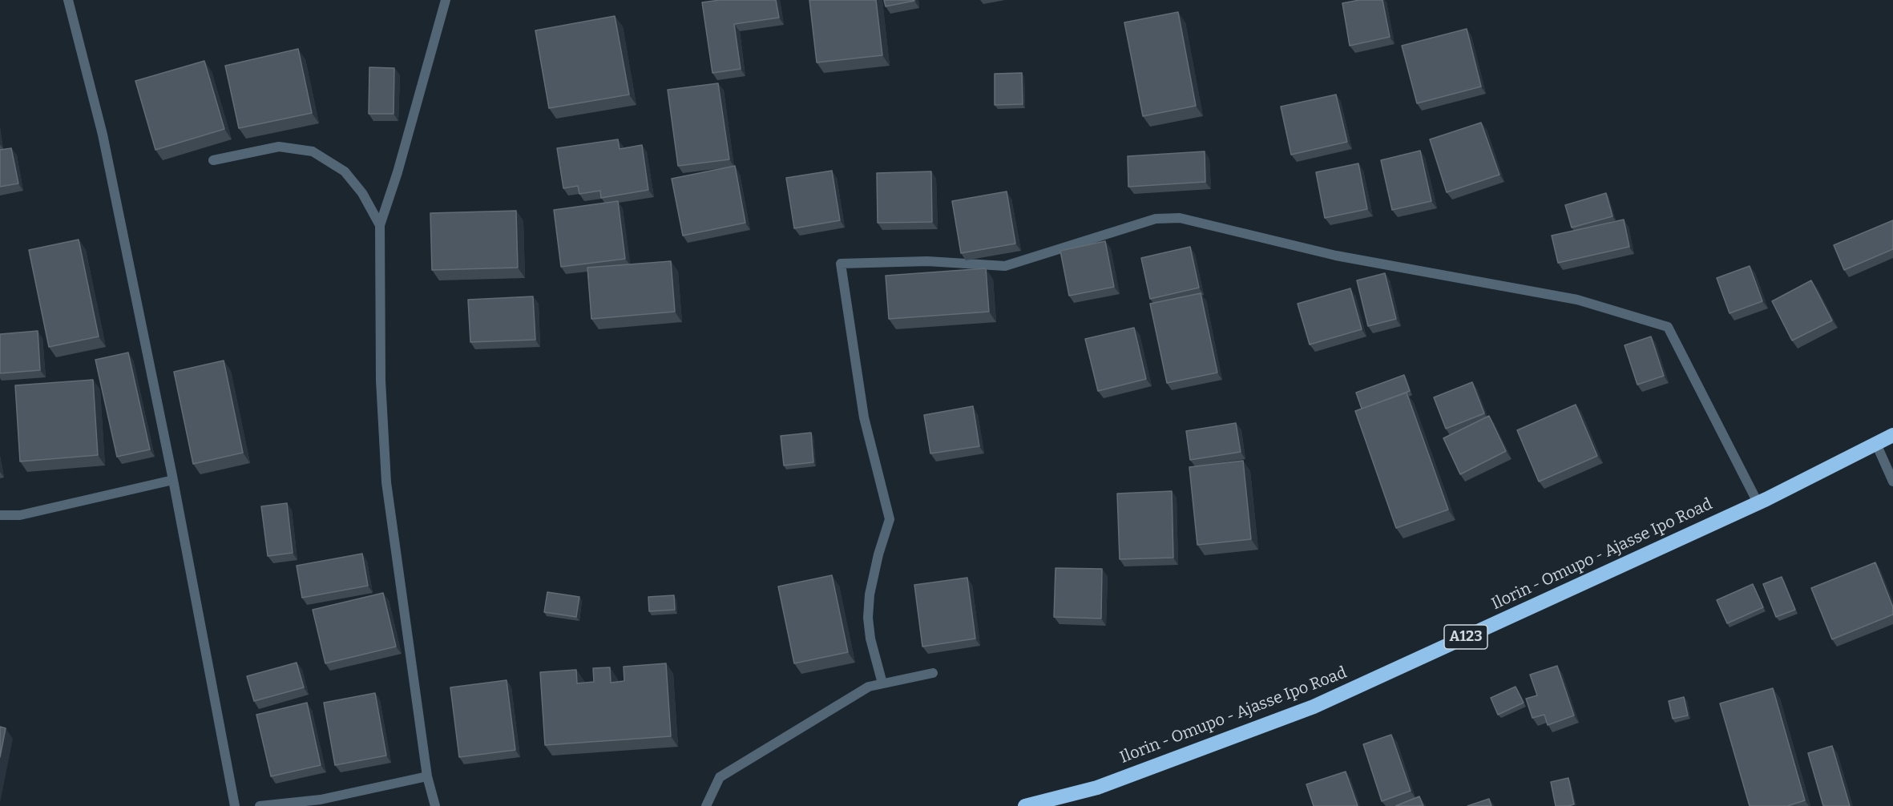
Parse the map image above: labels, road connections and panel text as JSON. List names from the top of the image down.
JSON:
{
  "streets": {
    "highway": ["Ilorin - Omupo - Ajasse Ipo Road", "A123"]
  }
}
